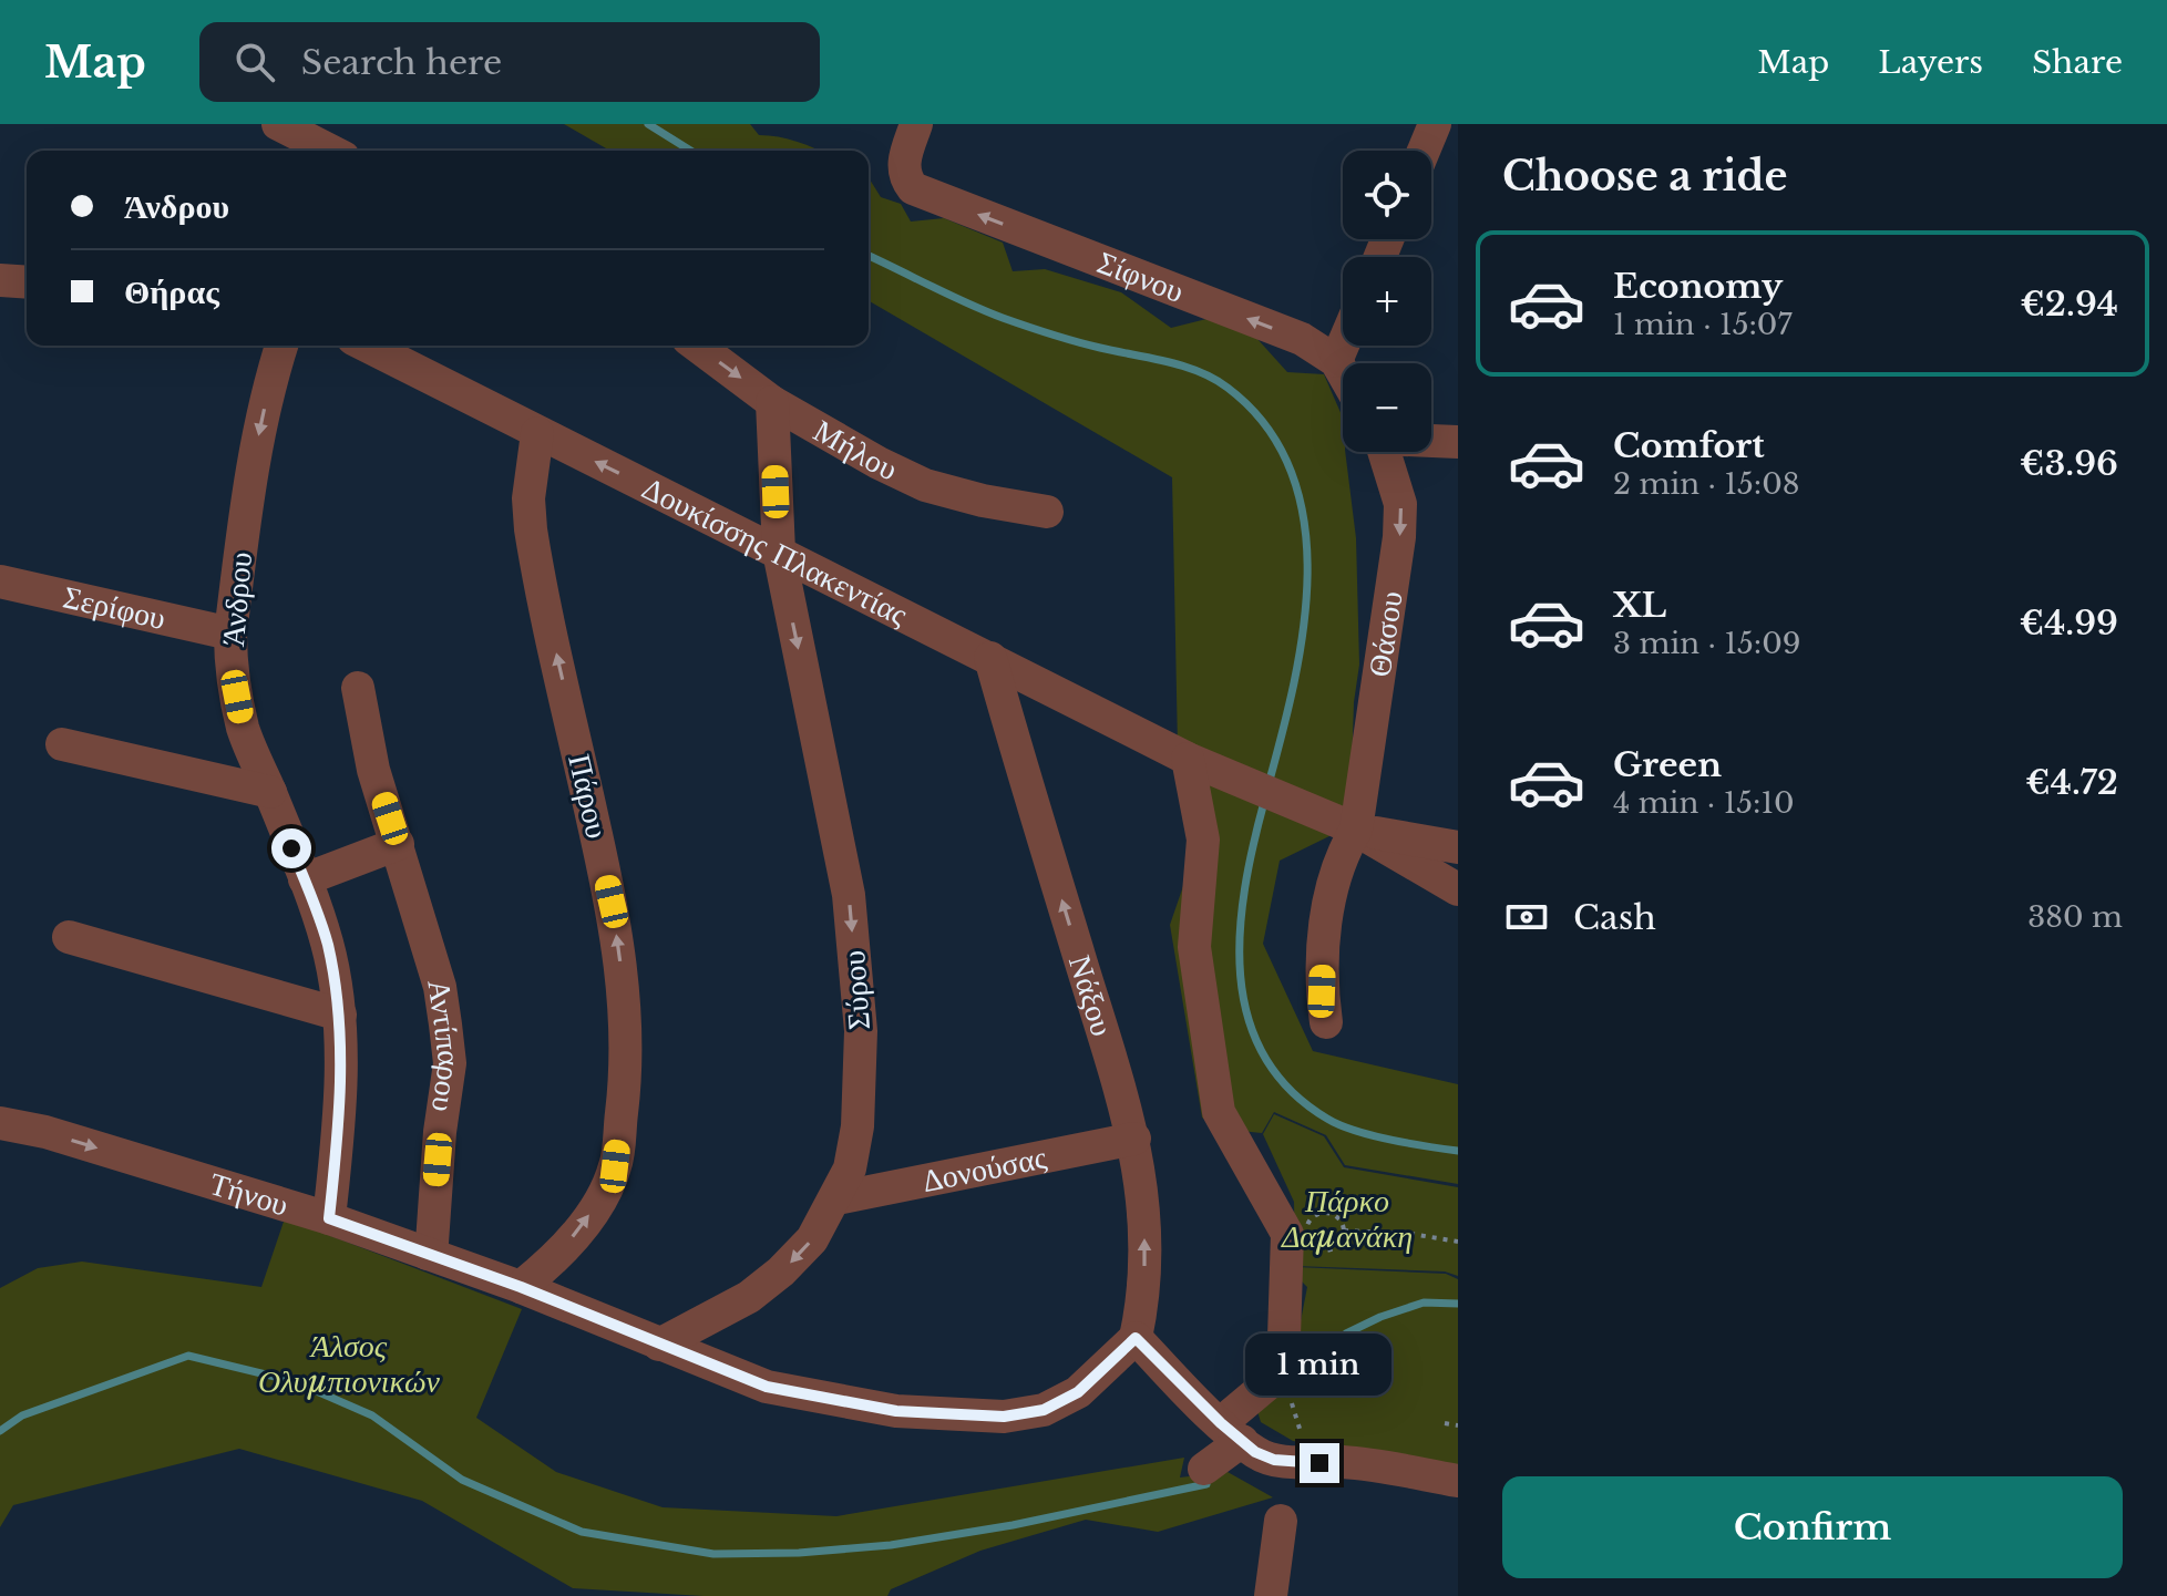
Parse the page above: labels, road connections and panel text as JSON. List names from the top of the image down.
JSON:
{
  "streets": {
    "street": [
      "Σίφνου",
      "Μήλου",
      "Δουκίσσης Πλακεντίας",
      "Άνδρου",
      "Σερίφου",
      "Θάσου",
      "Πάρου",
      "Σύρου",
      "Νάξου",
      "Αντίπαρου",
      "Δονούσας",
      "Τήνου"
    ]
  },
  "crossings": [
    ["Μήλου", "Σύρου"],
    ["Δουκίσσης Πλακεντίας", "Θάσου"],
    ["Δουκίσσης Πλακεντίας", "Πάρου"],
    ["Δουκίσσης Πλακεντίας", "Σύρου"],
    ["Δουκίσσης Πλακεντίας", "Νάξου"],
    ["Άνδρου", "Σερίφου"],
    ["Άνδρου", "Τήνου"],
    ["Πάρου", "Τήνου"],
    ["Σύρου", "Δονούσας"],
    ["Σύρου", "Τήνου"],
    ["Νάξου", "Δονούσας"],
    ["Νάξου", "Τήνου"],
    ["Αντίπαρου", "Τήνου"]
  ],
  "one_way": [
    "Σίφνου",
    "Θάσου",
    "Πάρου",
    "Σύρου"
  ],
  "parks": ["Πάρκο Δαμανάκη", "Άλσος Ολυμπιονικών"],
  "page": {
    "header": "Map",
    "search": "Search here",
    "nav": ["Map", "Layers", "Share"],
    "heading": "Choose a ride",
    "map_buttons": ["+", "−"],
    "banner": ["Άνδρου", "Θήρας"],
    "list": [
      {
        "name": "Economy",
        "note": "1 min · 15:07",
        "value": "€2.94"
      },
      {
        "name": "Comfort",
        "note": "2 min · 15:08",
        "value": "€3.96"
      },
      {
        "name": "XL",
        "note": "3 min · 15:09",
        "value": "€4.99"
      },
      {
        "name": "Green",
        "note": "4 min · 15:10",
        "value": "€4.72"
      }
    ],
    "pay": ["Cash", "380 m"],
    "bubble": "1 min",
    "buttons": "Confirm"
  }
}
